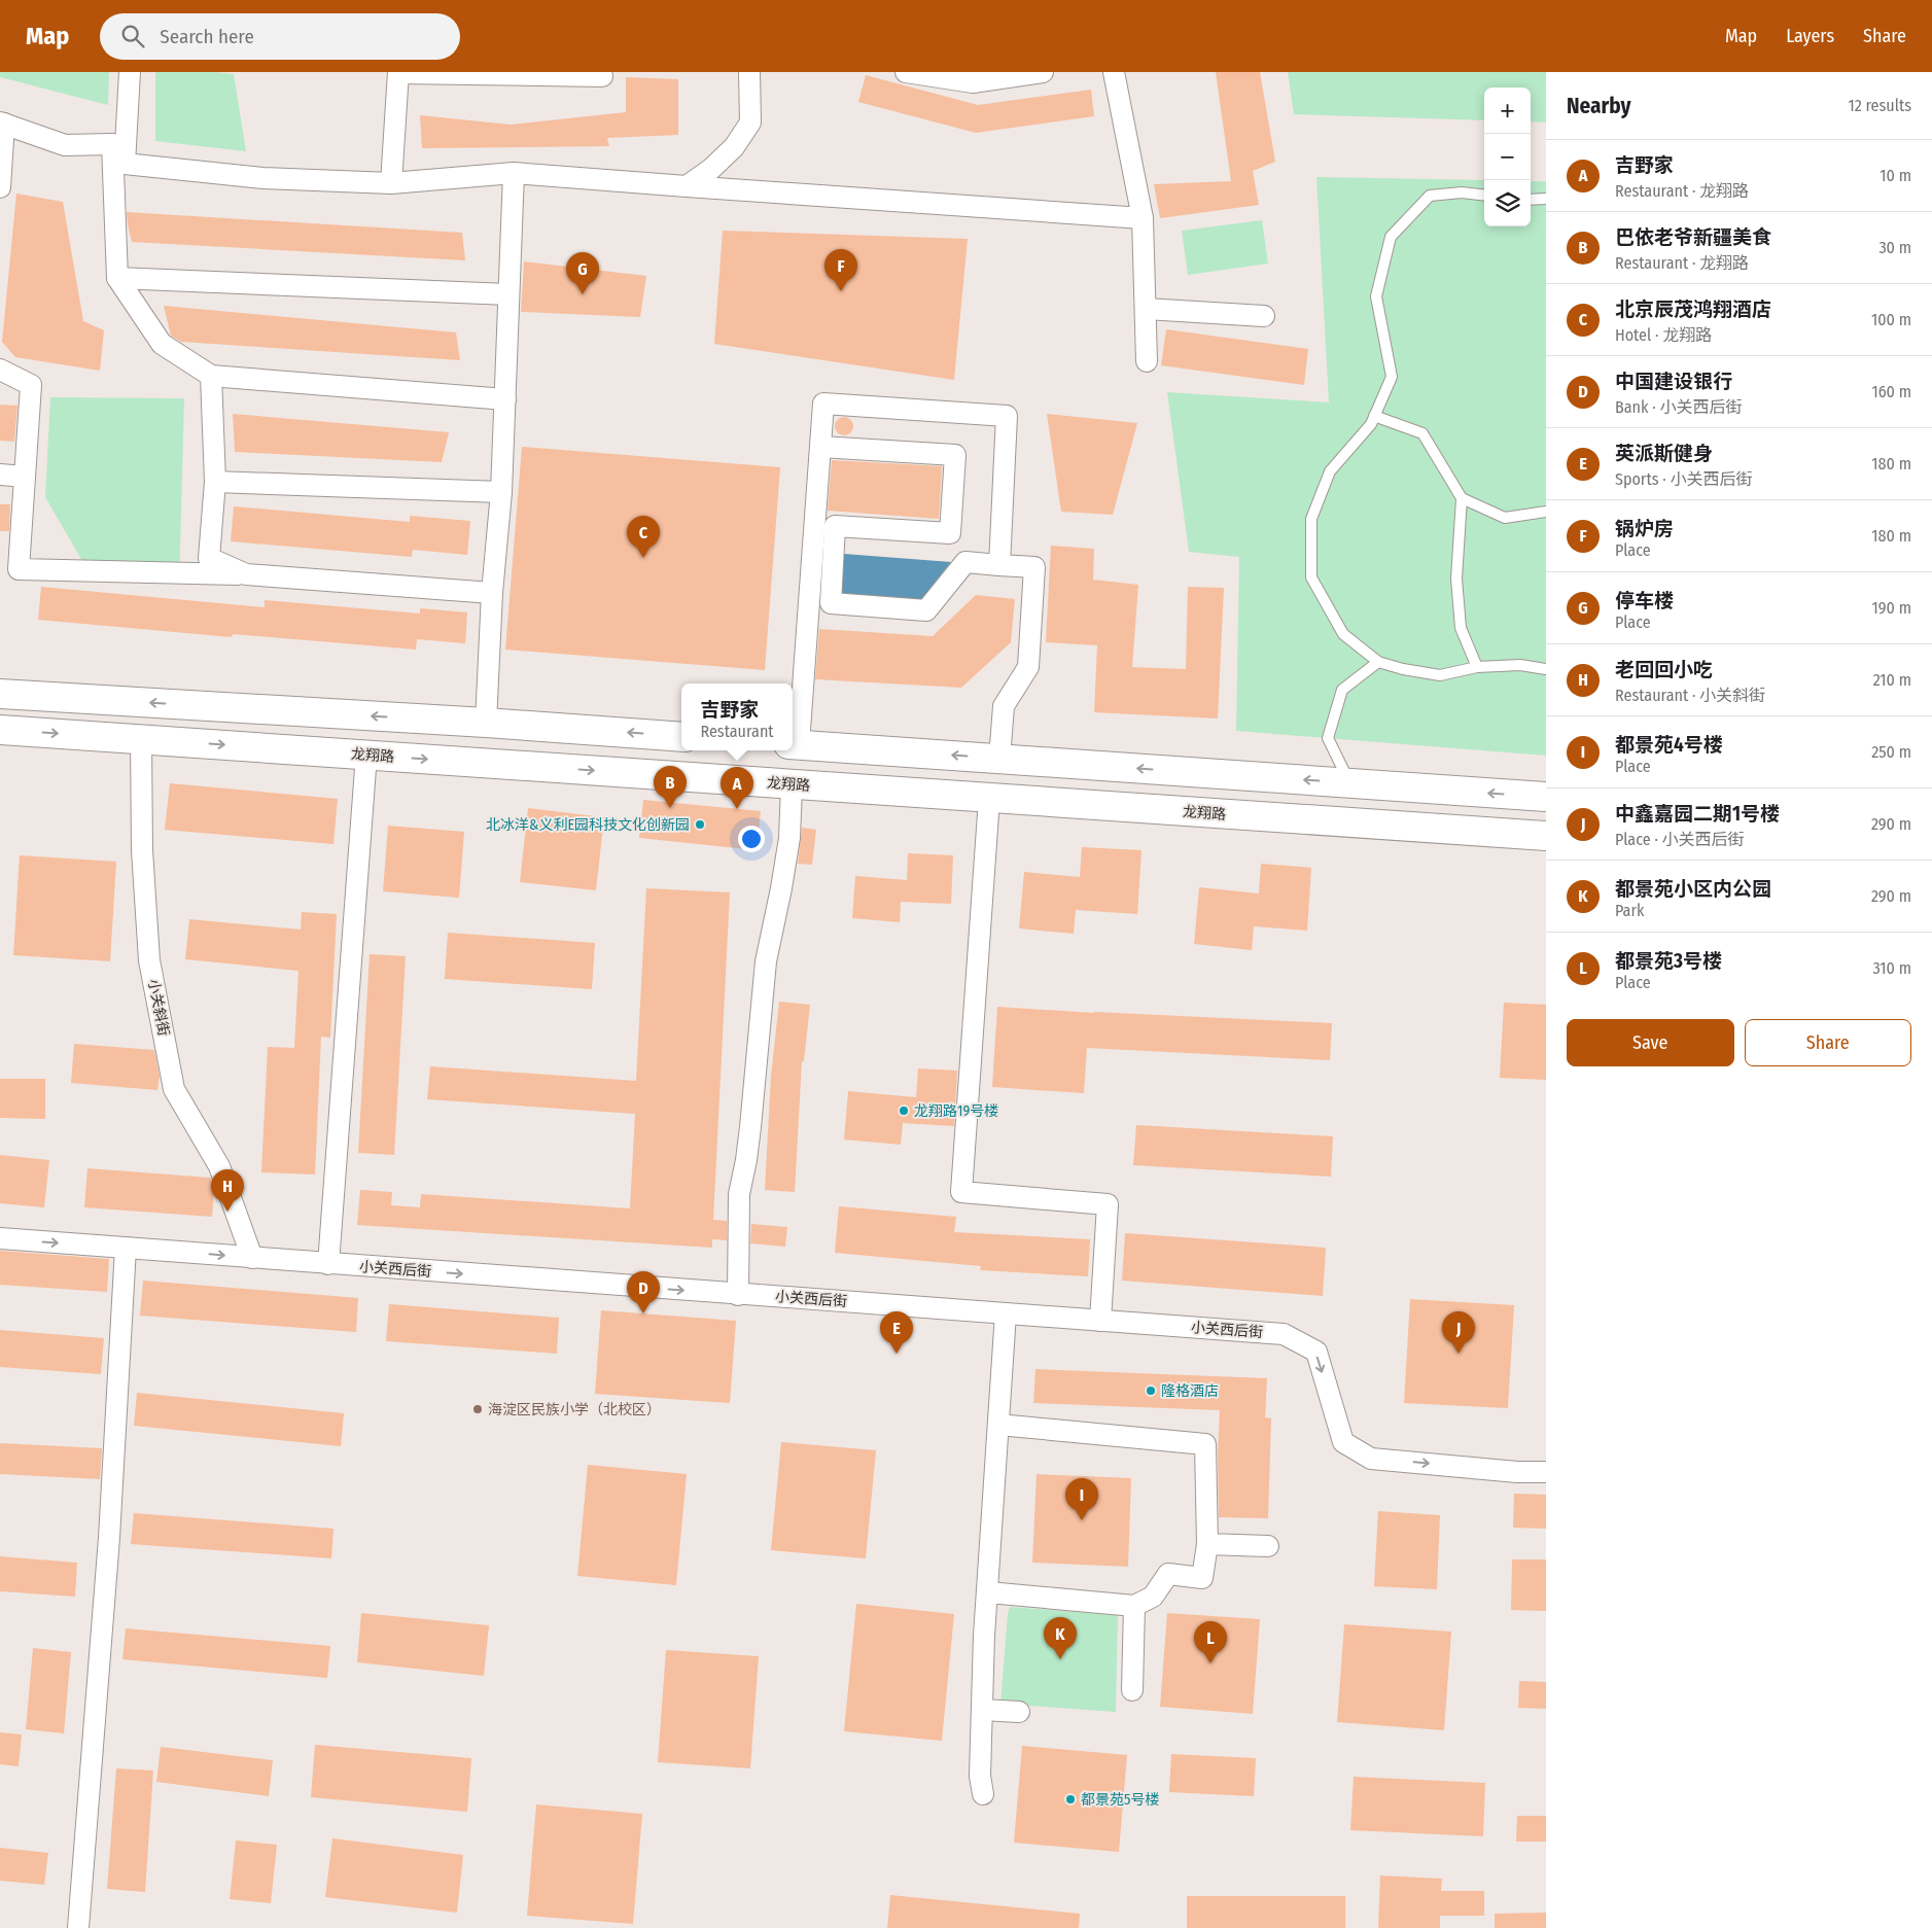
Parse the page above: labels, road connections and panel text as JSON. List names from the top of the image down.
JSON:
{
  "streets": {
    "street": ["龙翔路", "小关斜街", "小关西后街"]
  },
  "crossings": [
    ["龙翔路", "小关斜街"],
    ["小关斜街", "小关西后街"]
  ],
  "one_way": ["小关西后街"],
  "places": [
    "北冰洋&义利E园科技文化创新园",
    "龙翔路19号楼",
    "隆格酒店",
    "海淀区民族小学（北校区）",
    "都景苑5号楼"
  ],
  "page": {
    "header": "Map",
    "search": "Search here",
    "nav": ["Map", "Layers", "Share"],
    "heading": ["Nearby", "12 results"],
    "map_buttons": ["+", "−"],
    "list": [
      {
        "mark": "A",
        "name": "吉野家",
        "note": "Restaurant · 龙翔路",
        "value": "10 m"
      },
      {
        "mark": "B",
        "name": "巴依老爷新疆美食",
        "note": "Restaurant · 龙翔路",
        "value": "30 m"
      },
      {
        "mark": "C",
        "name": "北京辰茂鸿翔酒店",
        "note": "Hotel · 龙翔路",
        "value": "100 m"
      },
      {
        "mark": "D",
        "name": "中国建设银行",
        "note": "Bank · 小关西后街",
        "value": "160 m"
      },
      {
        "mark": "E",
        "name": "英派斯健身",
        "note": "Sports · 小关西后街",
        "value": "180 m"
      },
      {
        "mark": "F",
        "name": "锅炉房",
        "note": "Place",
        "value": "180 m"
      },
      {
        "mark": "G",
        "name": "停车楼",
        "note": "Place",
        "value": "190 m"
      },
      {
        "mark": "H",
        "name": "老回回小吃",
        "note": "Restaurant · 小关斜街",
        "value": "210 m"
      },
      {
        "mark": "I",
        "name": "都景苑4号楼",
        "note": "Place",
        "value": "250 m"
      },
      {
        "mark": "J",
        "name": "中鑫嘉园二期1号楼",
        "note": "Place · 小关西后街",
        "value": "290 m"
      },
      {
        "mark": "K",
        "name": "都景苑小区内公园",
        "note": "Park",
        "value": "290 m"
      },
      {
        "mark": "L",
        "name": "都景苑3号楼",
        "note": "Place",
        "value": "310 m"
      }
    ],
    "pins": [
      "F",
      "G",
      "C",
      "B",
      "A",
      "H",
      "D",
      "E",
      "J",
      "I",
      "K",
      "L"
    ],
    "popup": ["吉野家", "Restaurant"],
    "buttons": ["Save", "Share"]
  }
}
